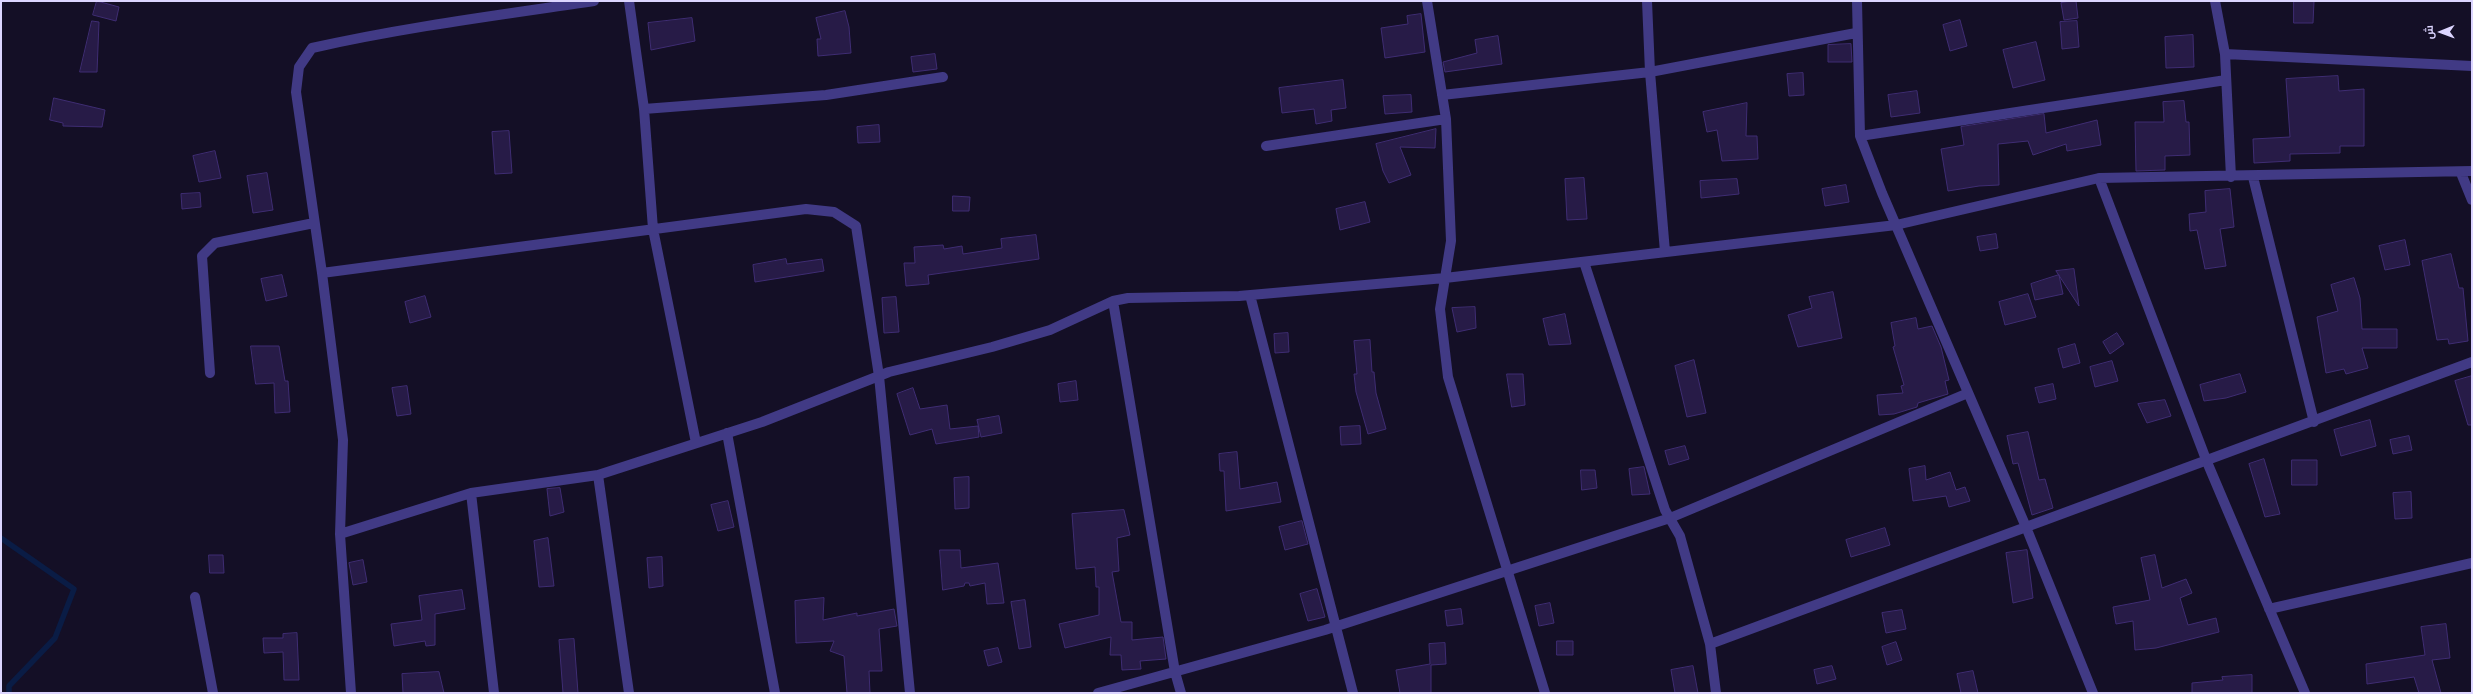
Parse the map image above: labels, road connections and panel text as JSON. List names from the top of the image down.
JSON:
{
  "north": "left"
}
